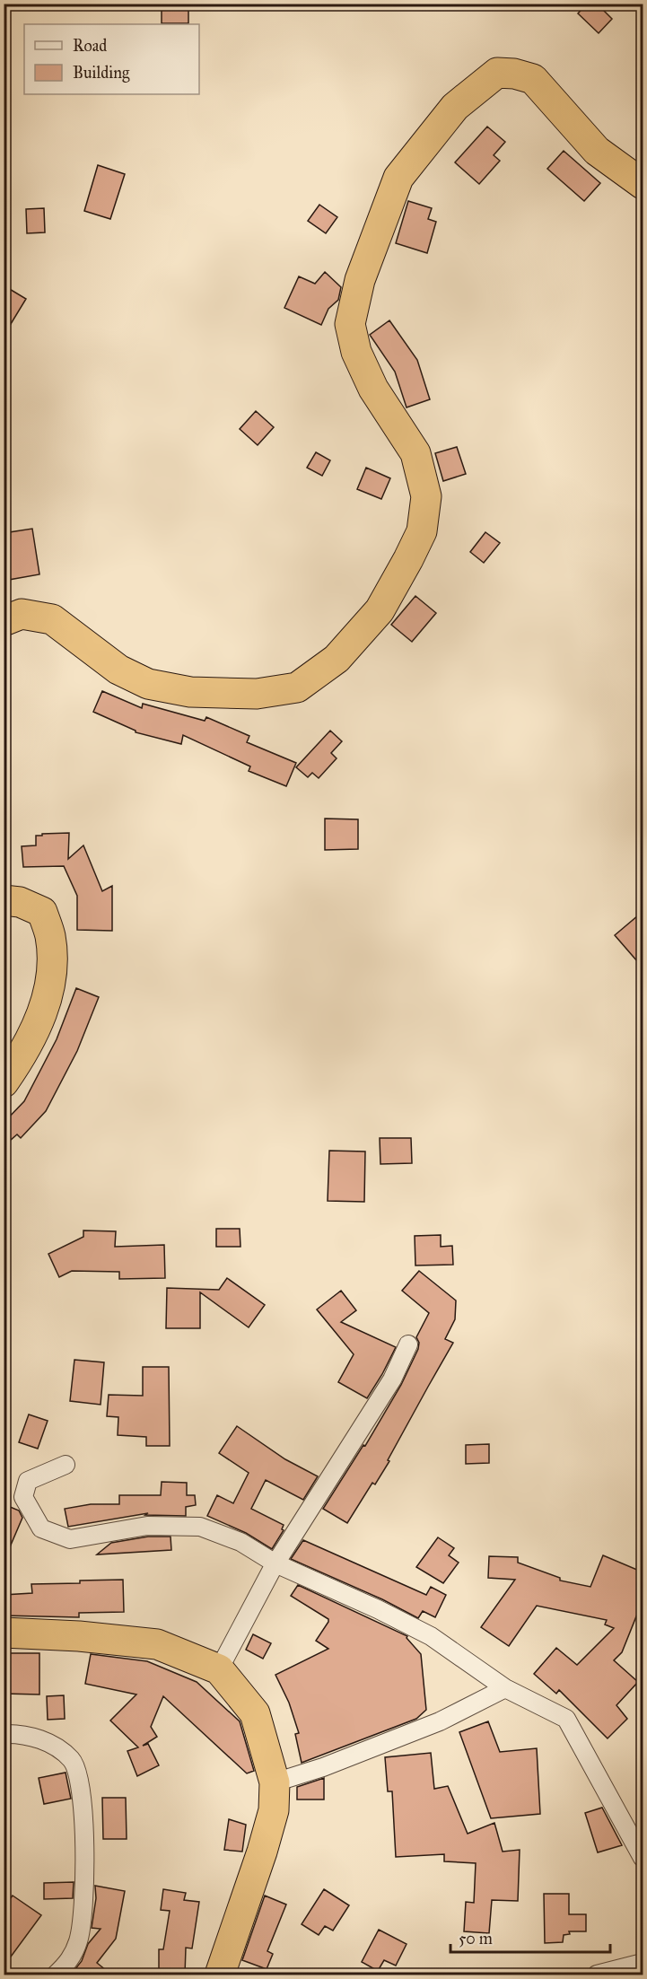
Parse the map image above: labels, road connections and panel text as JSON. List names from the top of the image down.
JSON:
{
  "legend": ["Road", "Building"],
  "scale_bar": "50 m"
}
